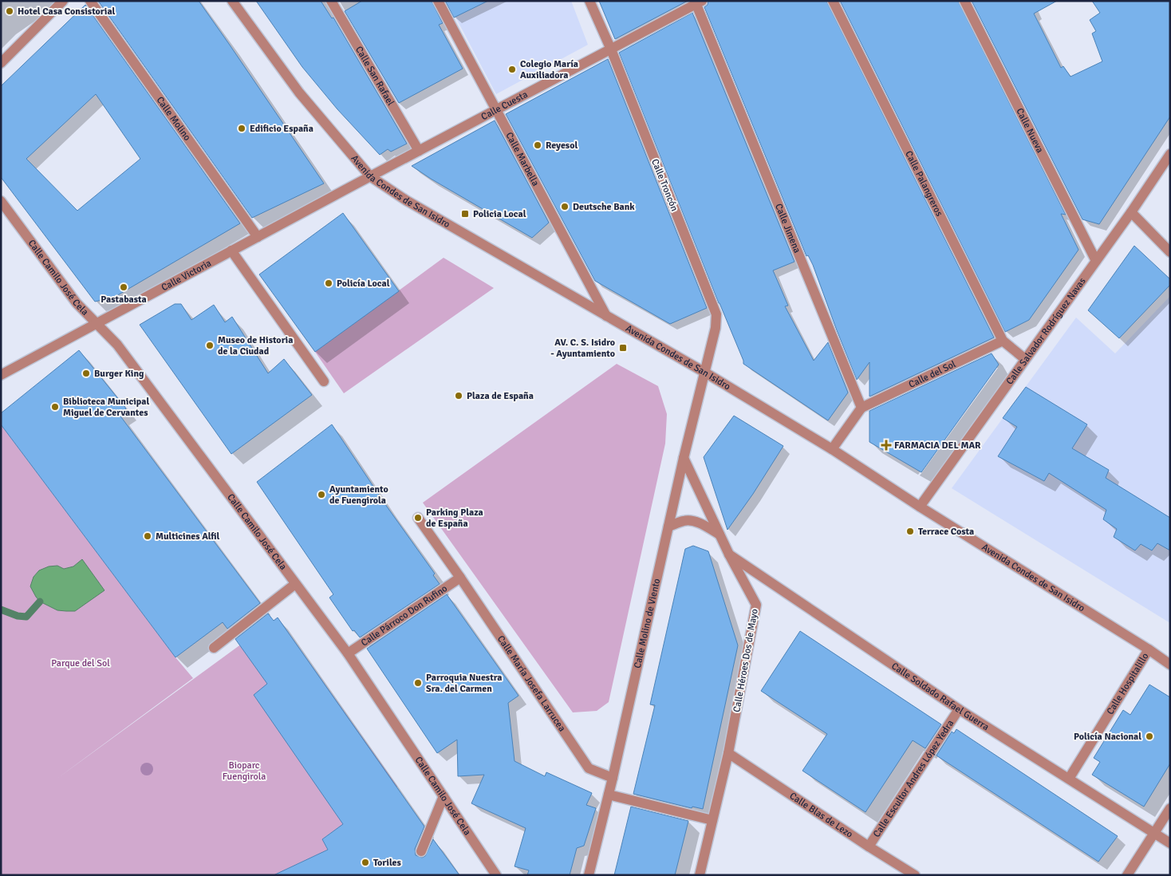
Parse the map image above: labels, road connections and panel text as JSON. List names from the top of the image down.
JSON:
{
  "streets": {
    "street": [
      "Calle San Rafael",
      "Calle Cuesta",
      "Calle Molino",
      "Calle Nueva",
      "Calle Marbella",
      "Calle Palangreros",
      "Calle Troncón",
      "Avenida Condes de San Isidro",
      "Calle Jimena",
      "Calle Victoria",
      "Calle Camilo José Cela",
      "Calle Salvador Rodríguez Navas",
      "Calle del Sol",
      "Calle Párroco Don Rufino",
      "Calle Molino de Viento",
      "Calle Héroes Dos de Mayo",
      "Calle María Josefa Larrucea",
      "Calle Hospitalillo",
      "Calle Soldado Rafael Guerra",
      "Calle Escultor Andres López Yedra",
      "Calle Blas de Lezo"
    ]
  },
  "crossings": [
    ["Calle San Rafael", "Calle Cuesta"],
    ["Calle Cuesta", "Calle Marbella"],
    ["Calle Cuesta", "Calle Troncón"],
    ["Calle Cuesta", "Avenida Condes de San Isidro"],
    ["Calle Cuesta", "Calle Jimena"],
    ["Calle Cuesta", "Calle Victoria"],
    ["Calle Molino", "Calle Victoria"],
    ["Calle Nueva", "Calle Salvador Rodríguez Navas"],
    ["Calle Marbella", "Avenida Condes de San Isidro"],
    ["Calle Palangreros", "Calle Salvador Rodríguez Navas"],
    ["Calle Palangreros", "Calle del Sol"],
    ["Calle Troncón", "Avenida Condes de San Isidro"],
    ["Calle Troncón", "Calle Molino de Viento"],
    ["Avenida Condes de San Isidro", "Calle Victoria"],
    ["Avenida Condes de San Isidro", "Calle Salvador Rodríguez Navas"],
    ["Avenida Condes de San Isidro", "Calle Molino de Viento"],
    ["Avenida Condes de San Isidro", "Calle Hospitalillo"],
    ["Calle Jimena", "Calle del Sol"],
    ["Calle Victoria", "Calle Camilo José Cela"],
    ["Calle Camilo José Cela", "Calle Párroco Don Rufino"],
    ["Calle Párroco Don Rufino", "Calle María Josefa Larrucea"],
    ["Calle Molino de Viento", "Calle Héroes Dos de Mayo"],
    ["Calle Molino de Viento", "Calle María Josefa Larrucea"],
    ["Calle Héroes Dos de Mayo", "Calle Soldado Rafael Guerra"],
    ["Calle Héroes Dos de Mayo", "Calle Blas de Lezo"],
    ["Calle Hospitalillo", "Calle Soldado Rafael Guerra"],
    ["Calle Soldado Rafael Guerra", "Calle Escultor Andres López Yedra"],
    ["Calle Escultor Andres López Yedra", "Calle Blas de Lezo"]
  ],
  "parks": ["Parque del Sol", "Bioparc Fuengirola"],
  "places": {
    "other": [
      "Hotel Casa Consistorial",
      "Colegio María Auxiliadora",
      "Edificio España",
      "Reyesol",
      "Deutsche Bank",
      "Policía Local",
      "Pastabasta",
      "Museo de Historia de la Ciudad",
      "Burger King",
      "Plaza de España",
      "Biblioteca Municipal Miguel de Cervantes",
      "Ayuntamiento de Fuengirola",
      "Parking Plaza de España",
      "Terrace Costa",
      "Multicines Alfil",
      "Parroquia Nuestra Sra. del Carmen",
      "Policía Nacional",
      "Toriles"
    ],
    "transit": ["Policia Local", "AV. C. S. Isidro - Ayuntamiento"],
    "health": ["FARMACIA DEL MAR"]
  }
}
